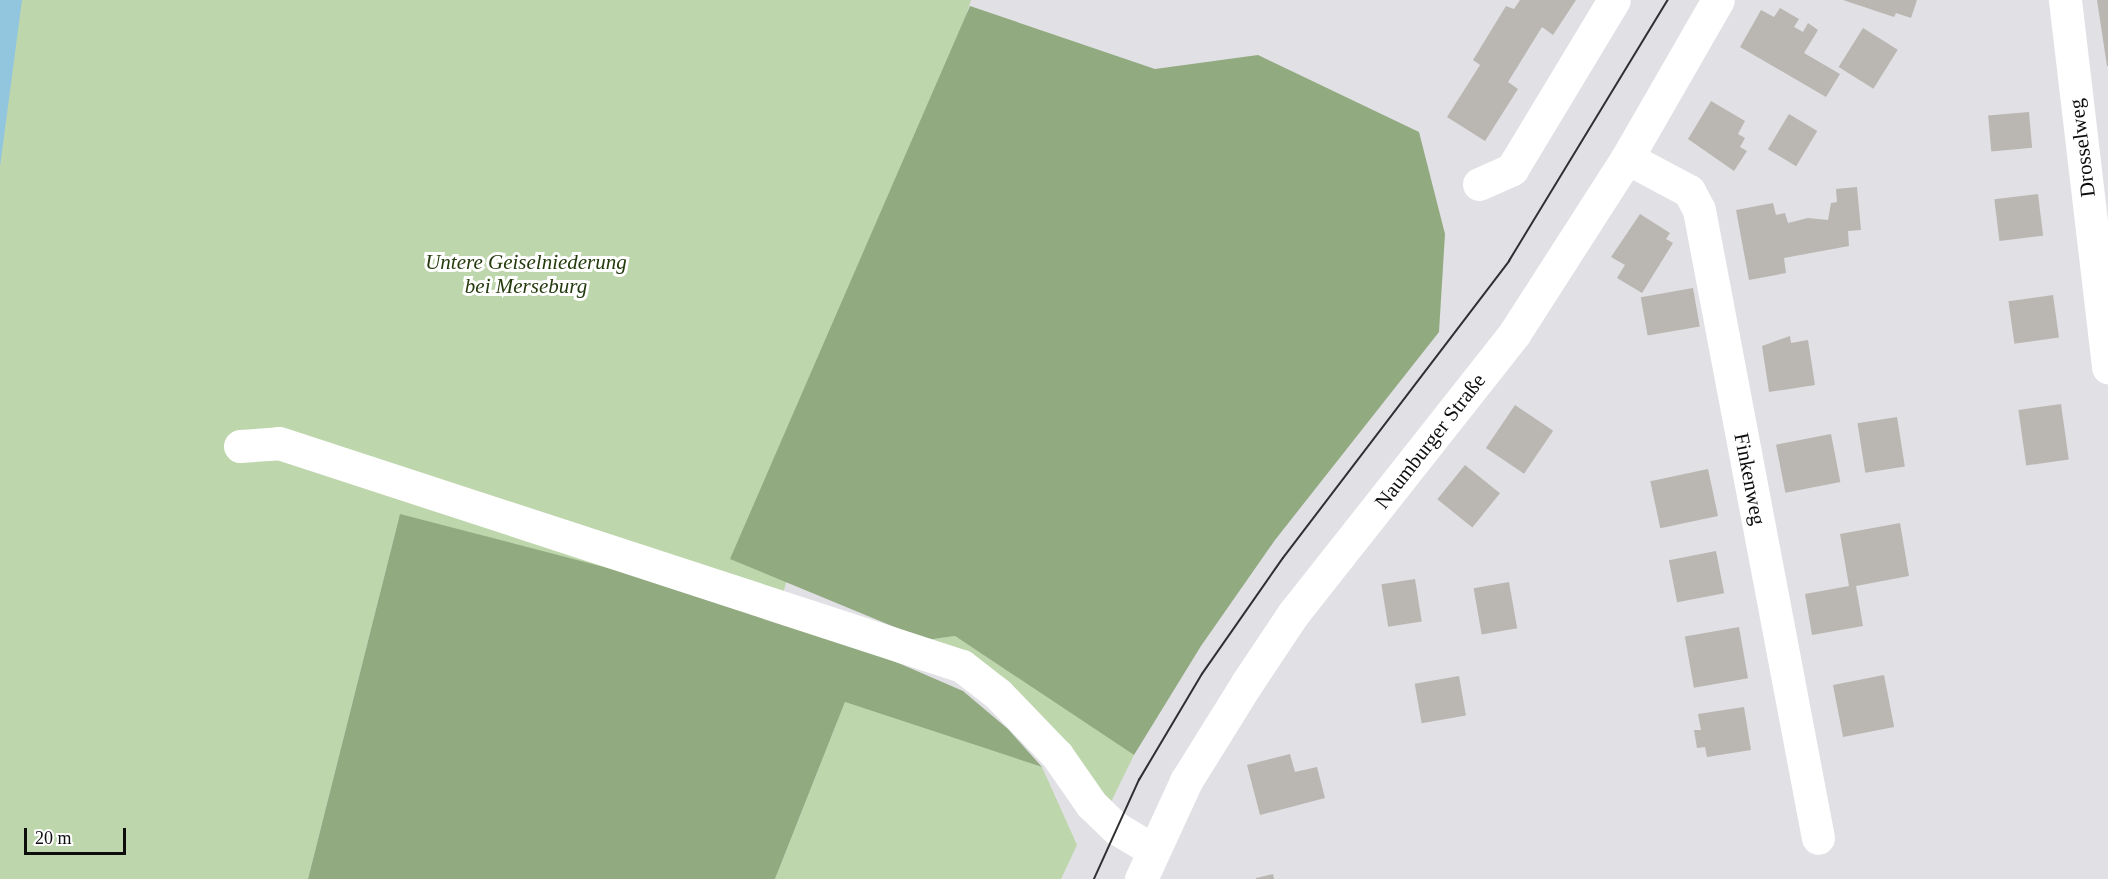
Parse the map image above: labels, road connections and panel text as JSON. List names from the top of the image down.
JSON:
{
  "streets": {
    "street": ["Drosselweg", "Naumburger Straße", "Finkenweg"]
  },
  "crossings": [
    ["Naumburger Straße", "Finkenweg"]
  ],
  "parks": ["Untere Geiselniederung bei Merseburg"],
  "scale_bar": "20 m"
}
